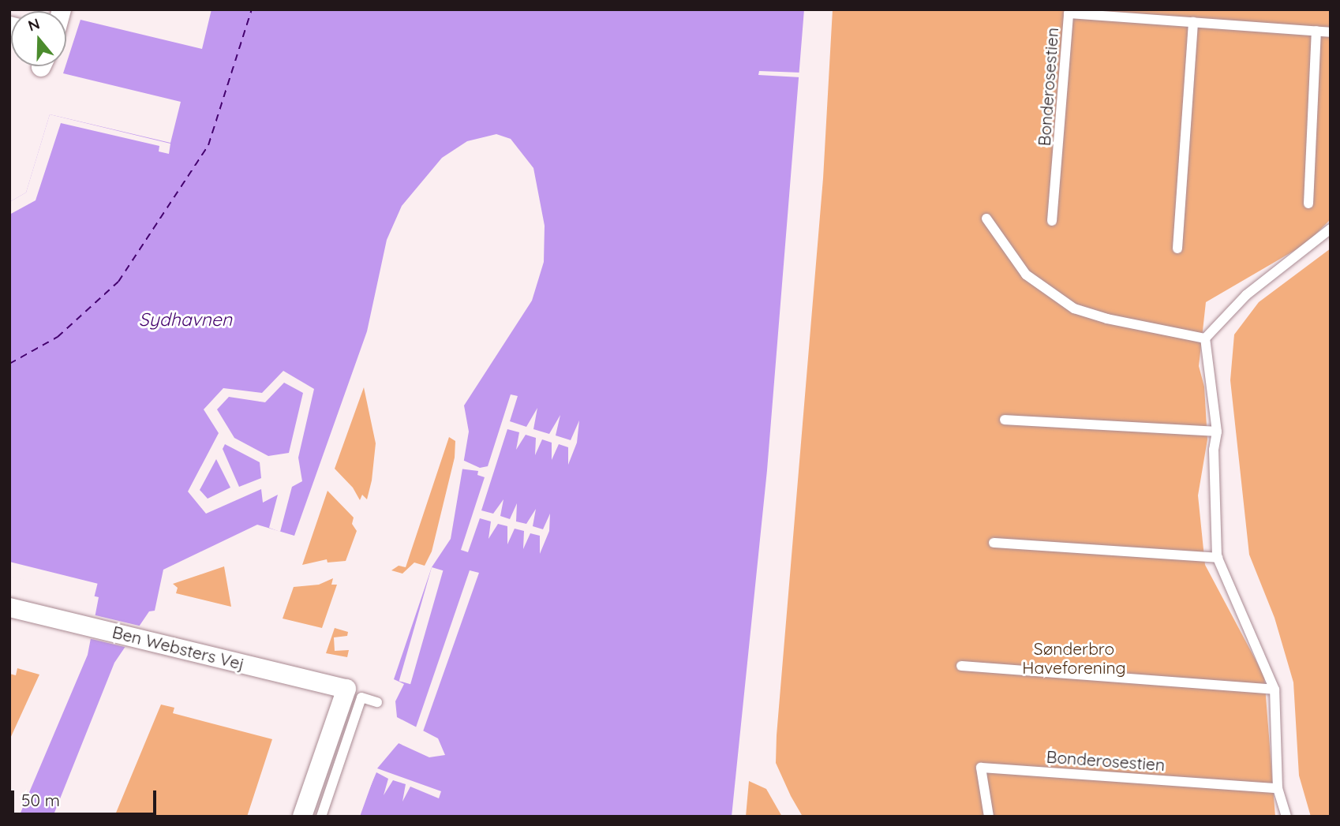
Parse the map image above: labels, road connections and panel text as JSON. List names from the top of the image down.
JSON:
{
  "streets": {
    "street": ["Ben Websters Vej"],
    "lane": ["Bonderosestien"]
  },
  "water": ["Sydhavnen"],
  "parks": ["Sønderbro Haveforening"],
  "scale_bar": "50 m",
  "north": "top"
}
